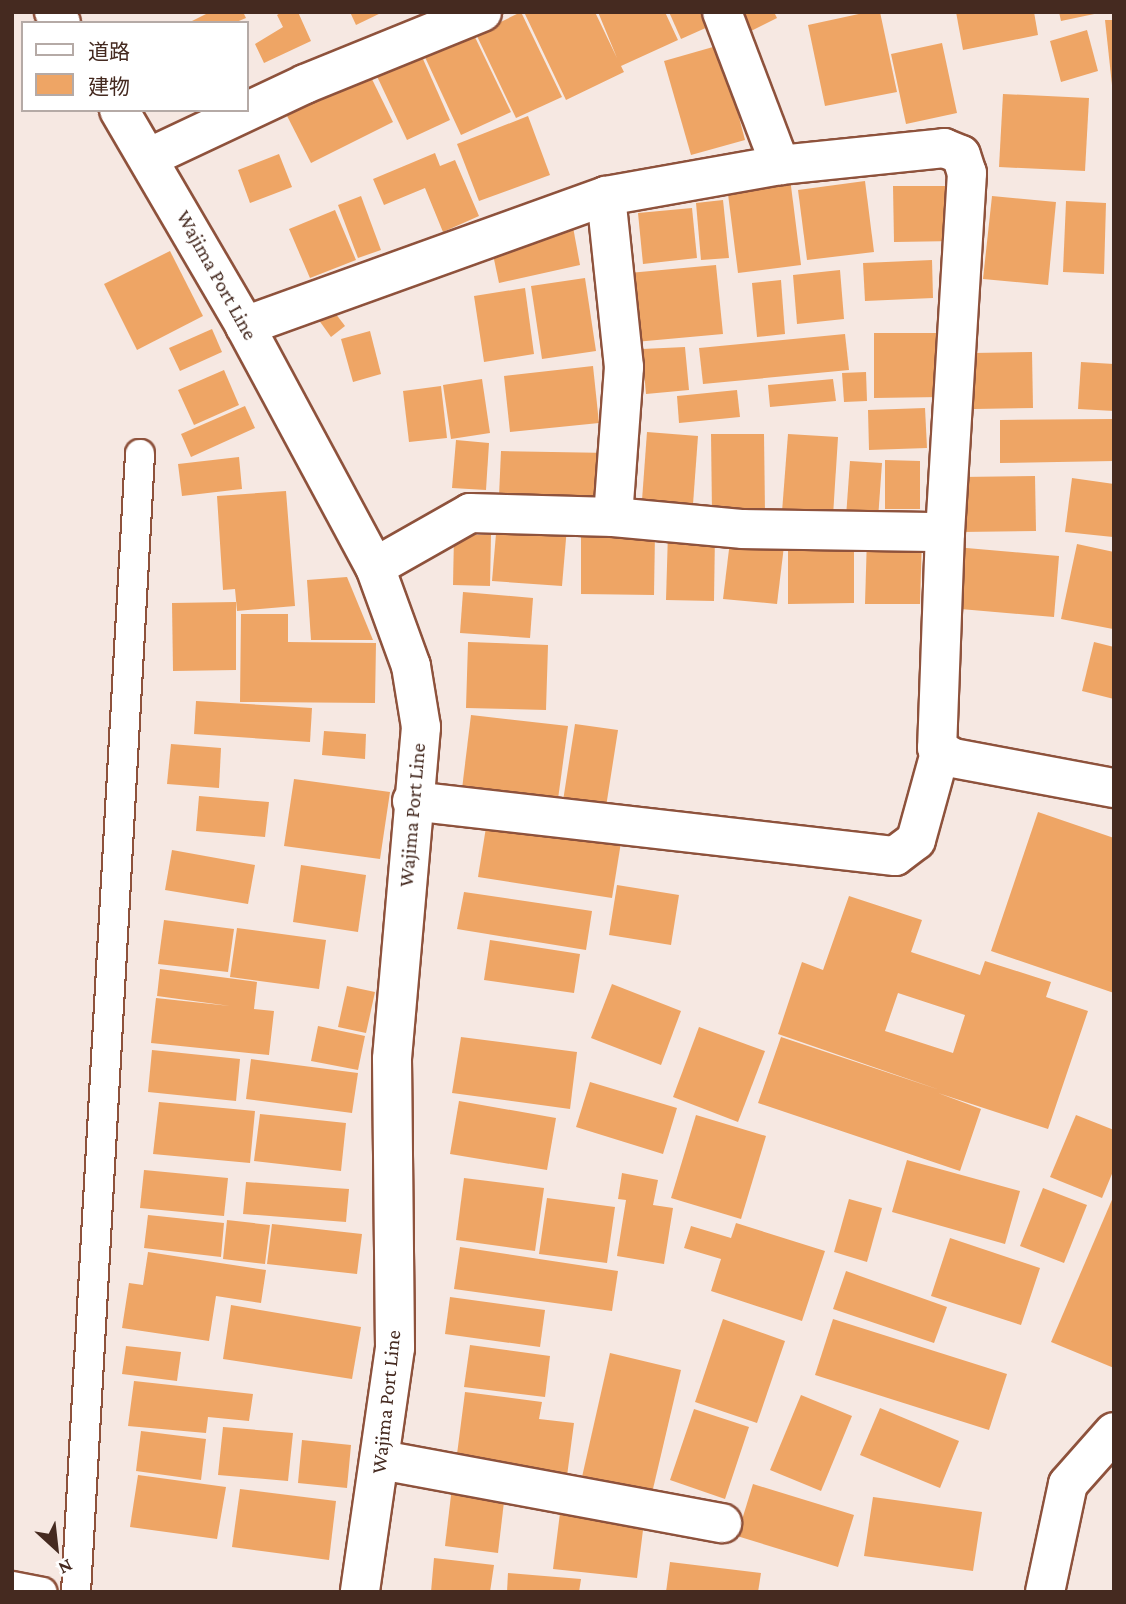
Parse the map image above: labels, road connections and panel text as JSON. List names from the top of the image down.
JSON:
{
  "streets": {
    "street": ["Wajima Port Line"]
  },
  "legend": ["道路", "建物"],
  "north": "bottom right"
}
